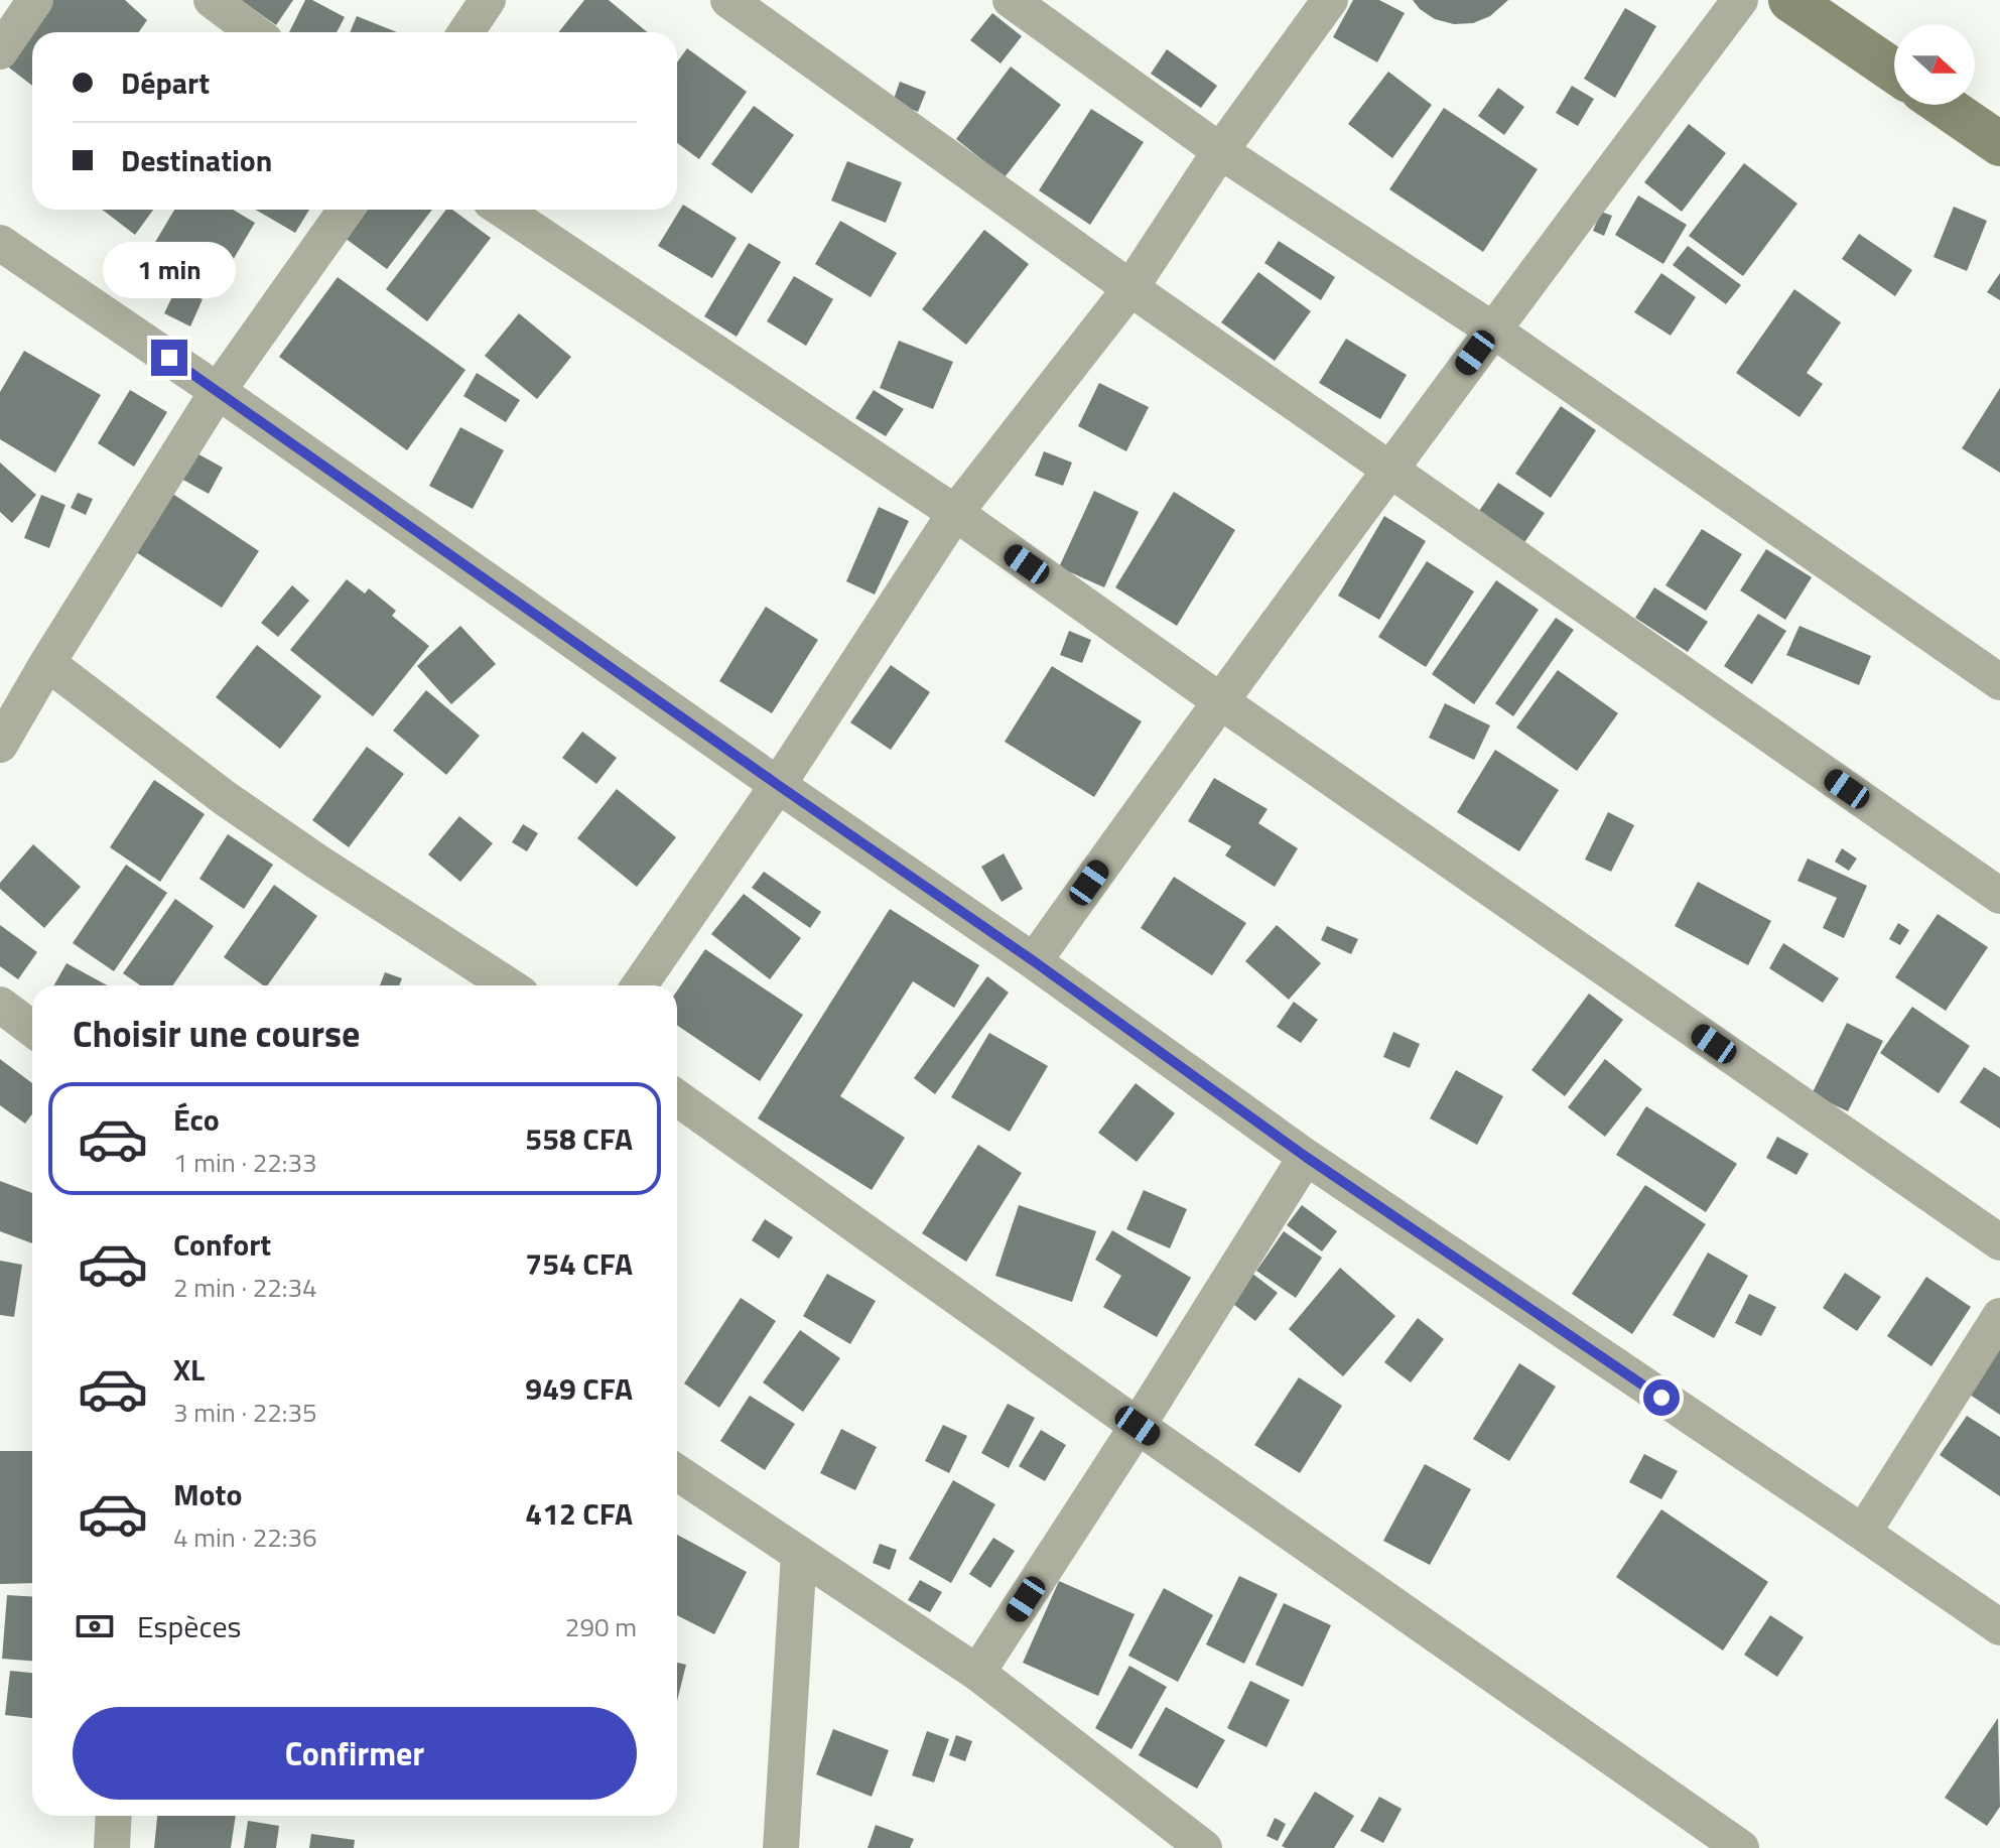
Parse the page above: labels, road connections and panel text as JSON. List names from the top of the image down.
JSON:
{
  "north": "right",
  "page": {
    "banner": ["Départ", "Destination"],
    "bubble": "1 min",
    "heading": "Choisir une course",
    "list": [
      {
        "name": "Éco",
        "note": "1 min · 22:33",
        "value": "558 CFA"
      },
      {
        "name": "Confort",
        "note": "2 min · 22:34",
        "value": "754 CFA"
      },
      {
        "name": "XL",
        "note": "3 min · 22:35",
        "value": "949 CFA"
      },
      {
        "name": "Moto",
        "note": "4 min · 22:36",
        "value": "412 CFA"
      }
    ],
    "pay": ["Espèces", "290 m"],
    "buttons": "Confirmer"
  }
}
